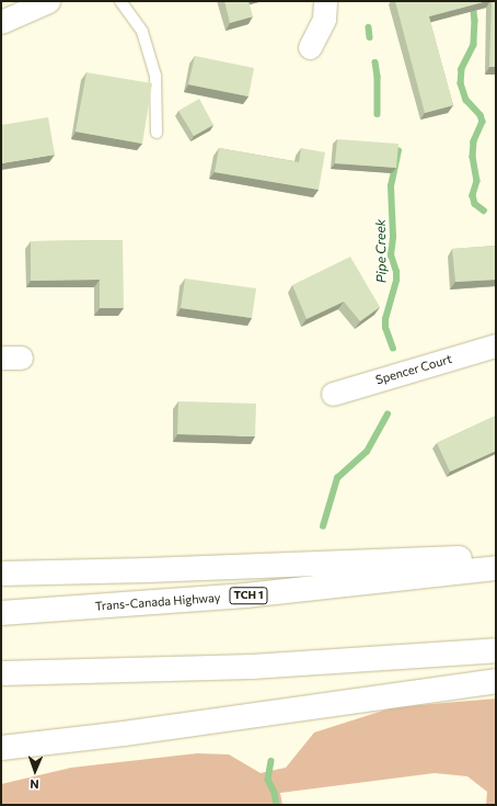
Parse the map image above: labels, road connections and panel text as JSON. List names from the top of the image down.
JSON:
{
  "streets": {
    "highway": ["TCH 1", "Trans-Canada Highway"],
    "street": ["Spencer Court"]
  },
  "water": ["Pipe Creek"],
  "north": "bottom"
}
